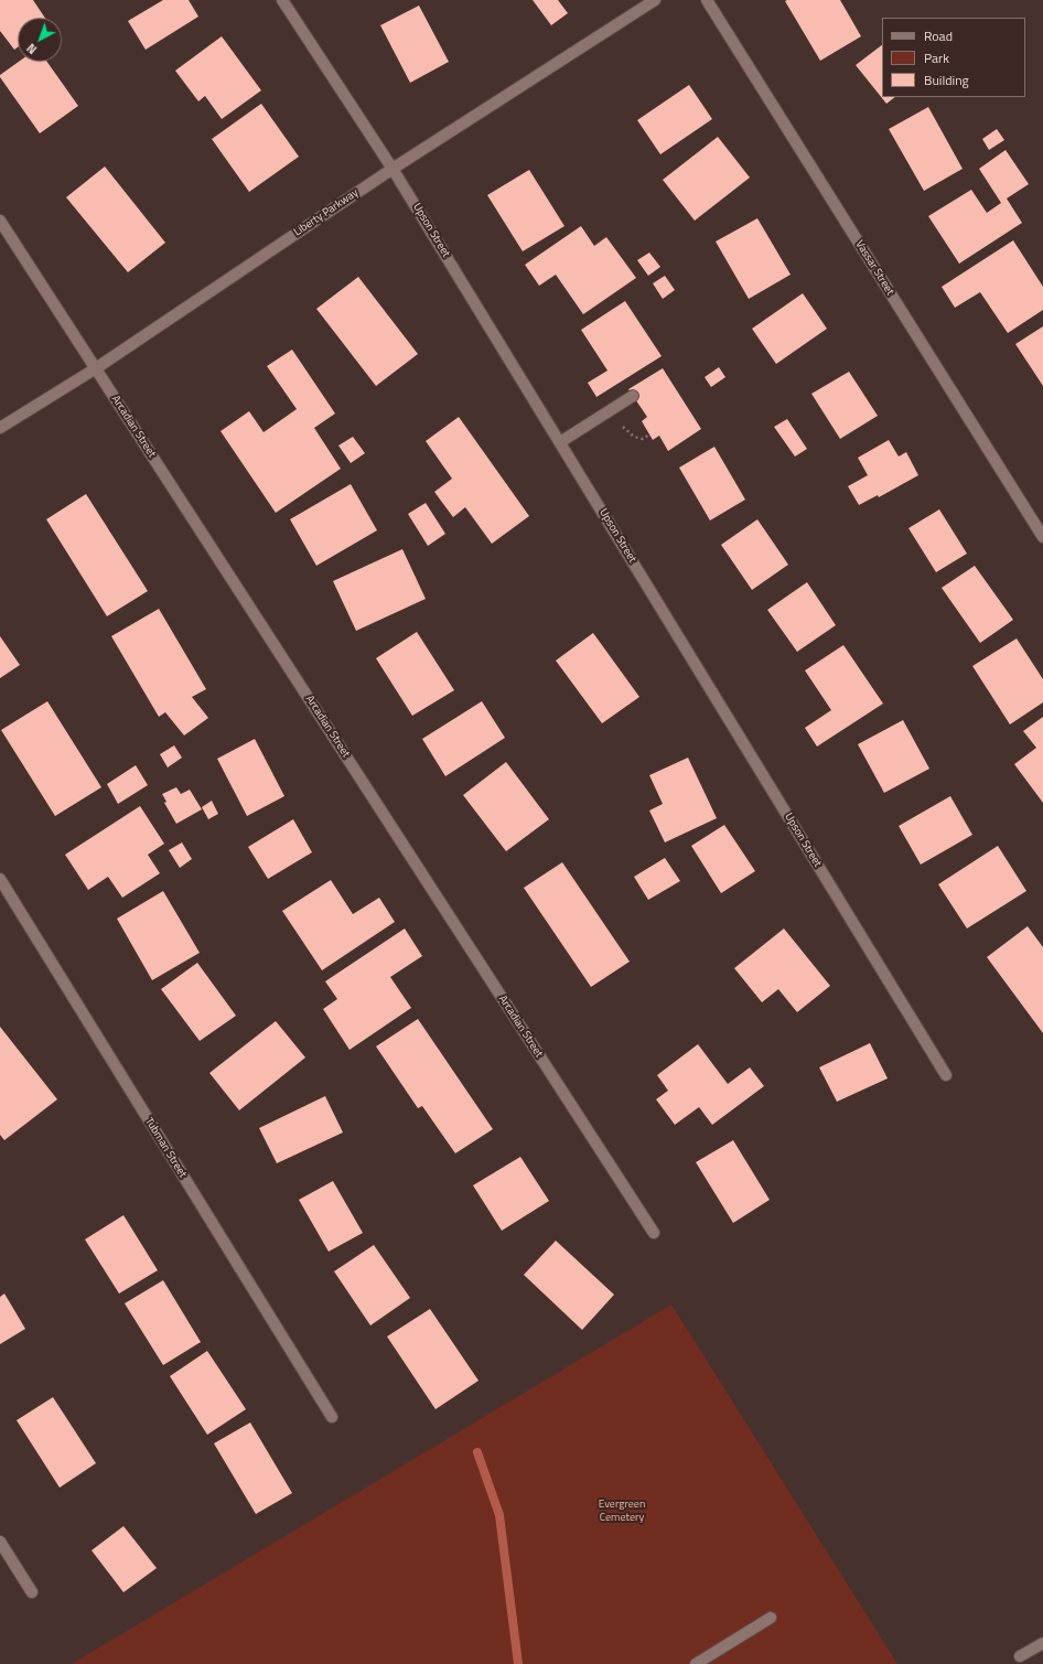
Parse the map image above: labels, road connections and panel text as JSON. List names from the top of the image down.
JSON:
{
  "streets": {
    "street": [
      "Liberty Parkway",
      "Upson Street",
      "Vassar Street",
      "Arcadian Street",
      "Tubman Street"
    ]
  },
  "crossings": [
    ["Liberty Parkway", "Upson Street"],
    ["Liberty Parkway", "Arcadian Street"]
  ],
  "parks": ["Evergreen Cemetery"],
  "legend": ["Road", "Park", "Building"],
  "north": "bottom left"
}
